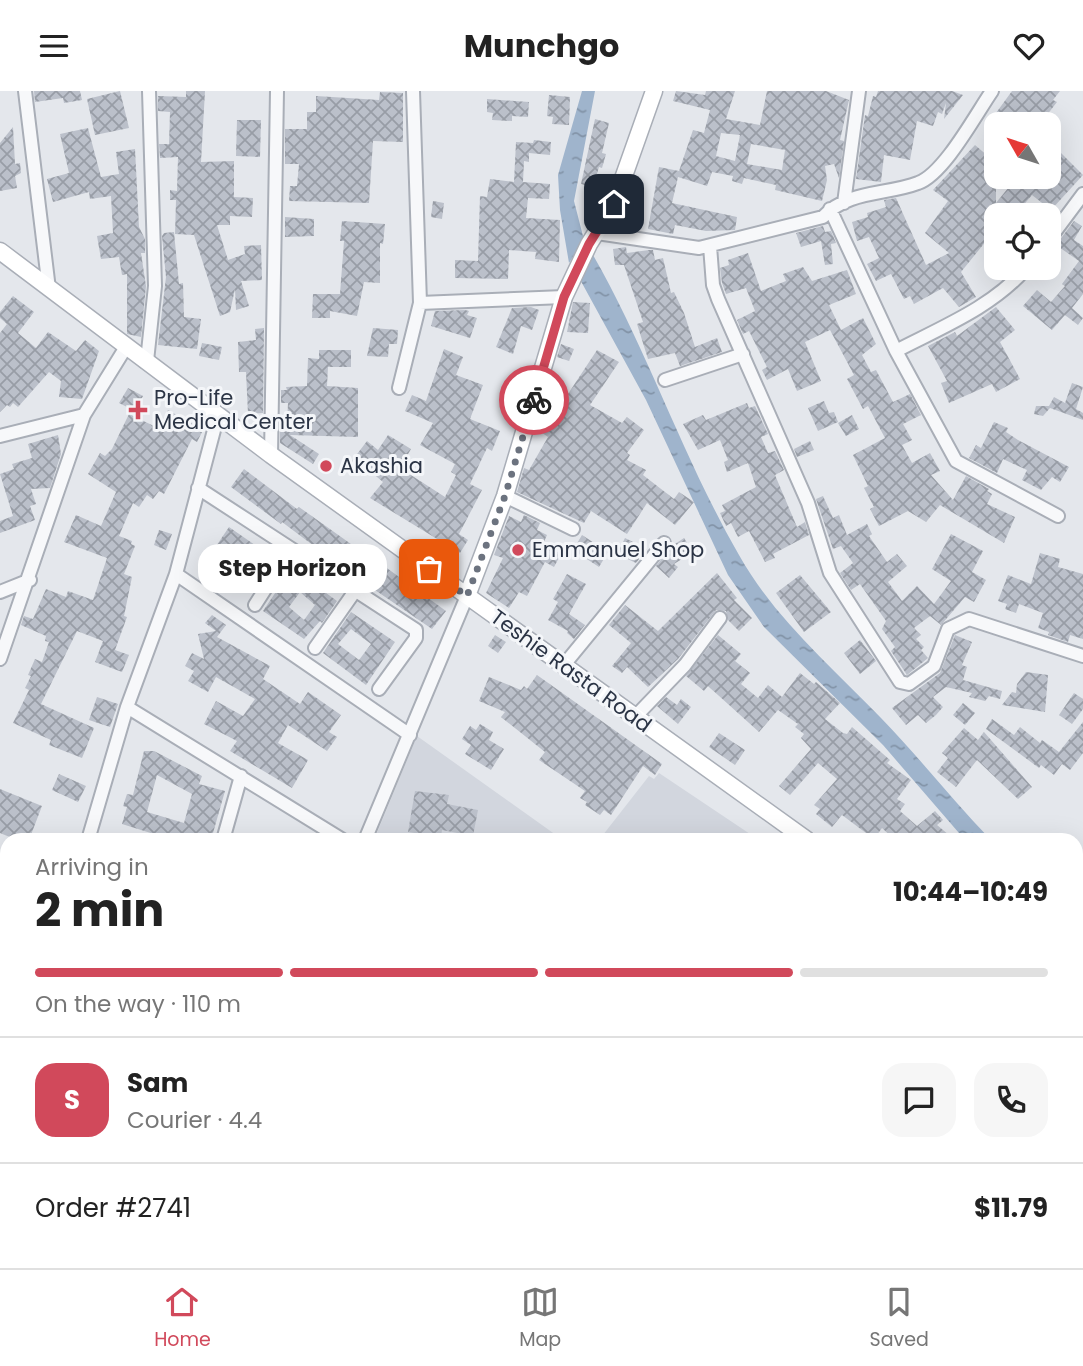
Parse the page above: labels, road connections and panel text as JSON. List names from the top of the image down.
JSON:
{
  "streets": {
    "main road": ["Teshie Rasta Road"]
  },
  "places": {
    "health": ["Pro-Life Medical Center"],
    "other": ["Akashia", "Emmanuel Shop", "Step Horizon"]
  },
  "north": "top left",
  "page": {
    "header": "Munchgo",
    "bubble": "Step Horizon",
    "heading": ["2 min", "Arriving in", "10:44–10:49"],
    "panel": [
      "Sam",
      "Courier · 4.4",
      "Order #2741",
      "$11.79"
    ],
    "bar": "On the way · 110 m",
    "round": "S",
    "tabs": ["Home", "Map", "Saved"]
  }
}
